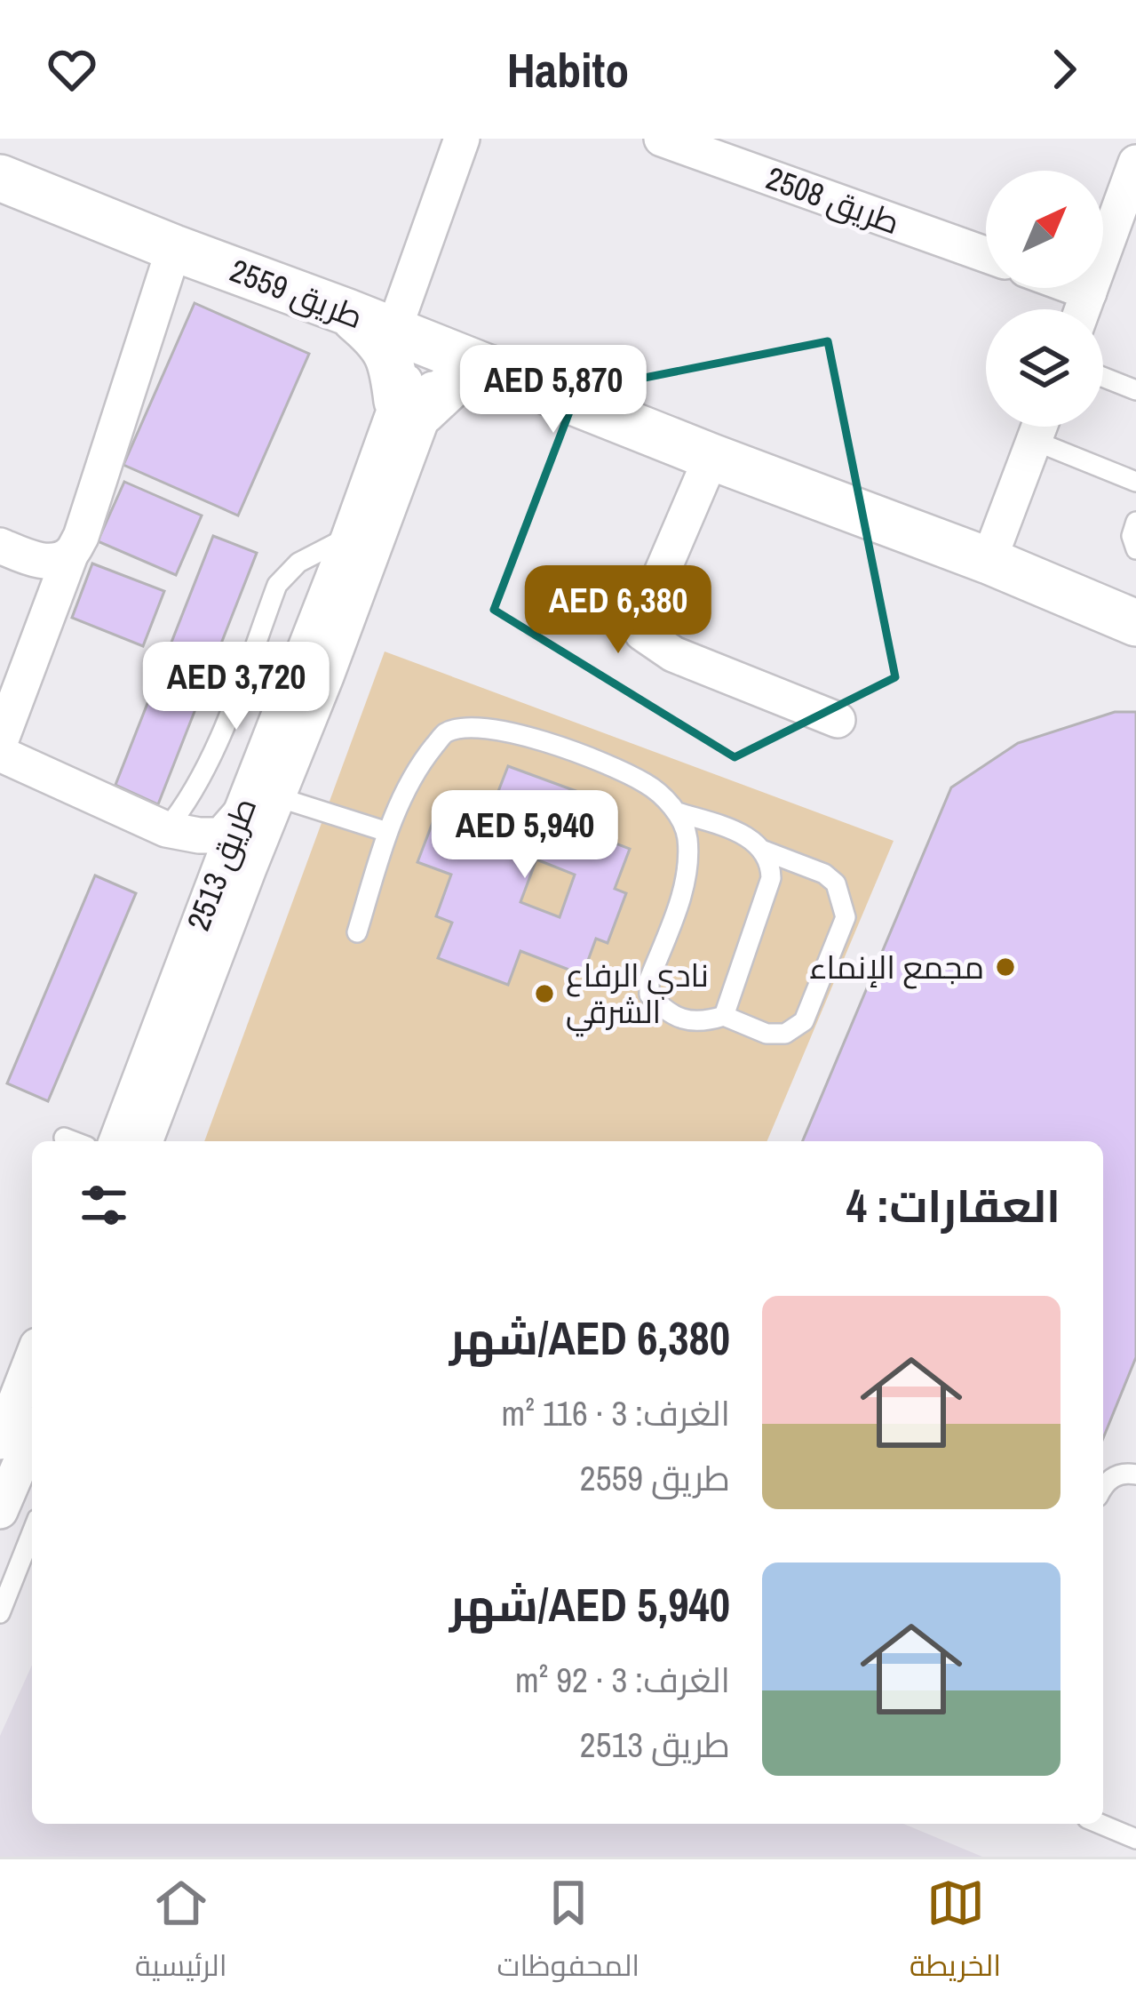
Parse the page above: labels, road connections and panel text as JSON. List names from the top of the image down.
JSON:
{
  "streets": {
    "street": ["طريق 2508", "طريق 2559", "طريق 2513"]
  },
  "crossings": [
    ["طريق 2559", "طريق 2513"]
  ],
  "places": ["مجمع الإنماء", "نادي الرفاع الشرقي"],
  "north": "top right",
  "page": {
    "header": "Habito",
    "price": [
      "AED 5,870",
      "AED 6,380",
      "AED 3,720",
      "AED 5,940"
    ],
    "heading": "العقارات: 4",
    "list": [
      {
        "name": "AED 6,380/شهر",
        "note": "الغرف: 3 · 116 m² · طريق 2559"
      },
      {
        "name": "AED 5,940/شهر",
        "note": "الغرف: 3 · 92 m² · طريق 2513"
      }
    ],
    "tabs": ["الخريطة", "المحفوظات", "الرئيسية"]
  }
}
